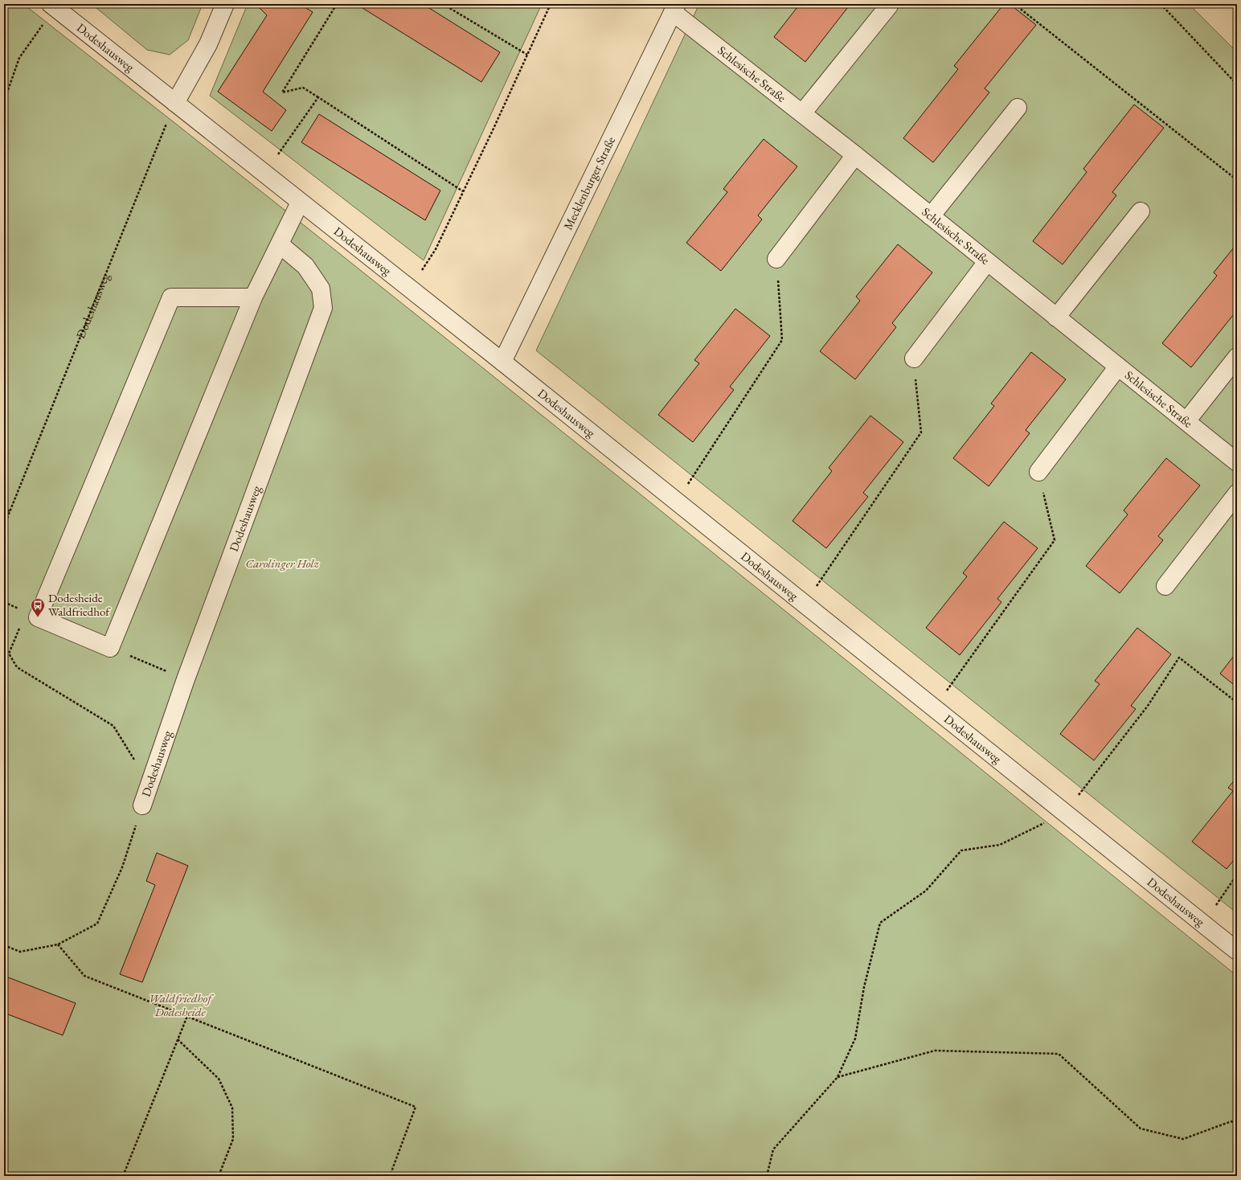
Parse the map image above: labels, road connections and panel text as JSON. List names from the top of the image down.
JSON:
{
  "streets": {
    "street": ["Dodeshausweg", "Schlesische Straße", "Mecklenburger Straße"]
  },
  "crossings": [
    ["Dodeshausweg", "Mecklenburger Straße"],
    ["Schlesische Straße", "Mecklenburger Straße"]
  ],
  "parks": ["Carolinger Holz", "Waldfriedhof Dodesheide"],
  "places": {
    "bus stop": ["Dodesheide Waldfriedhof"]
  }
}
